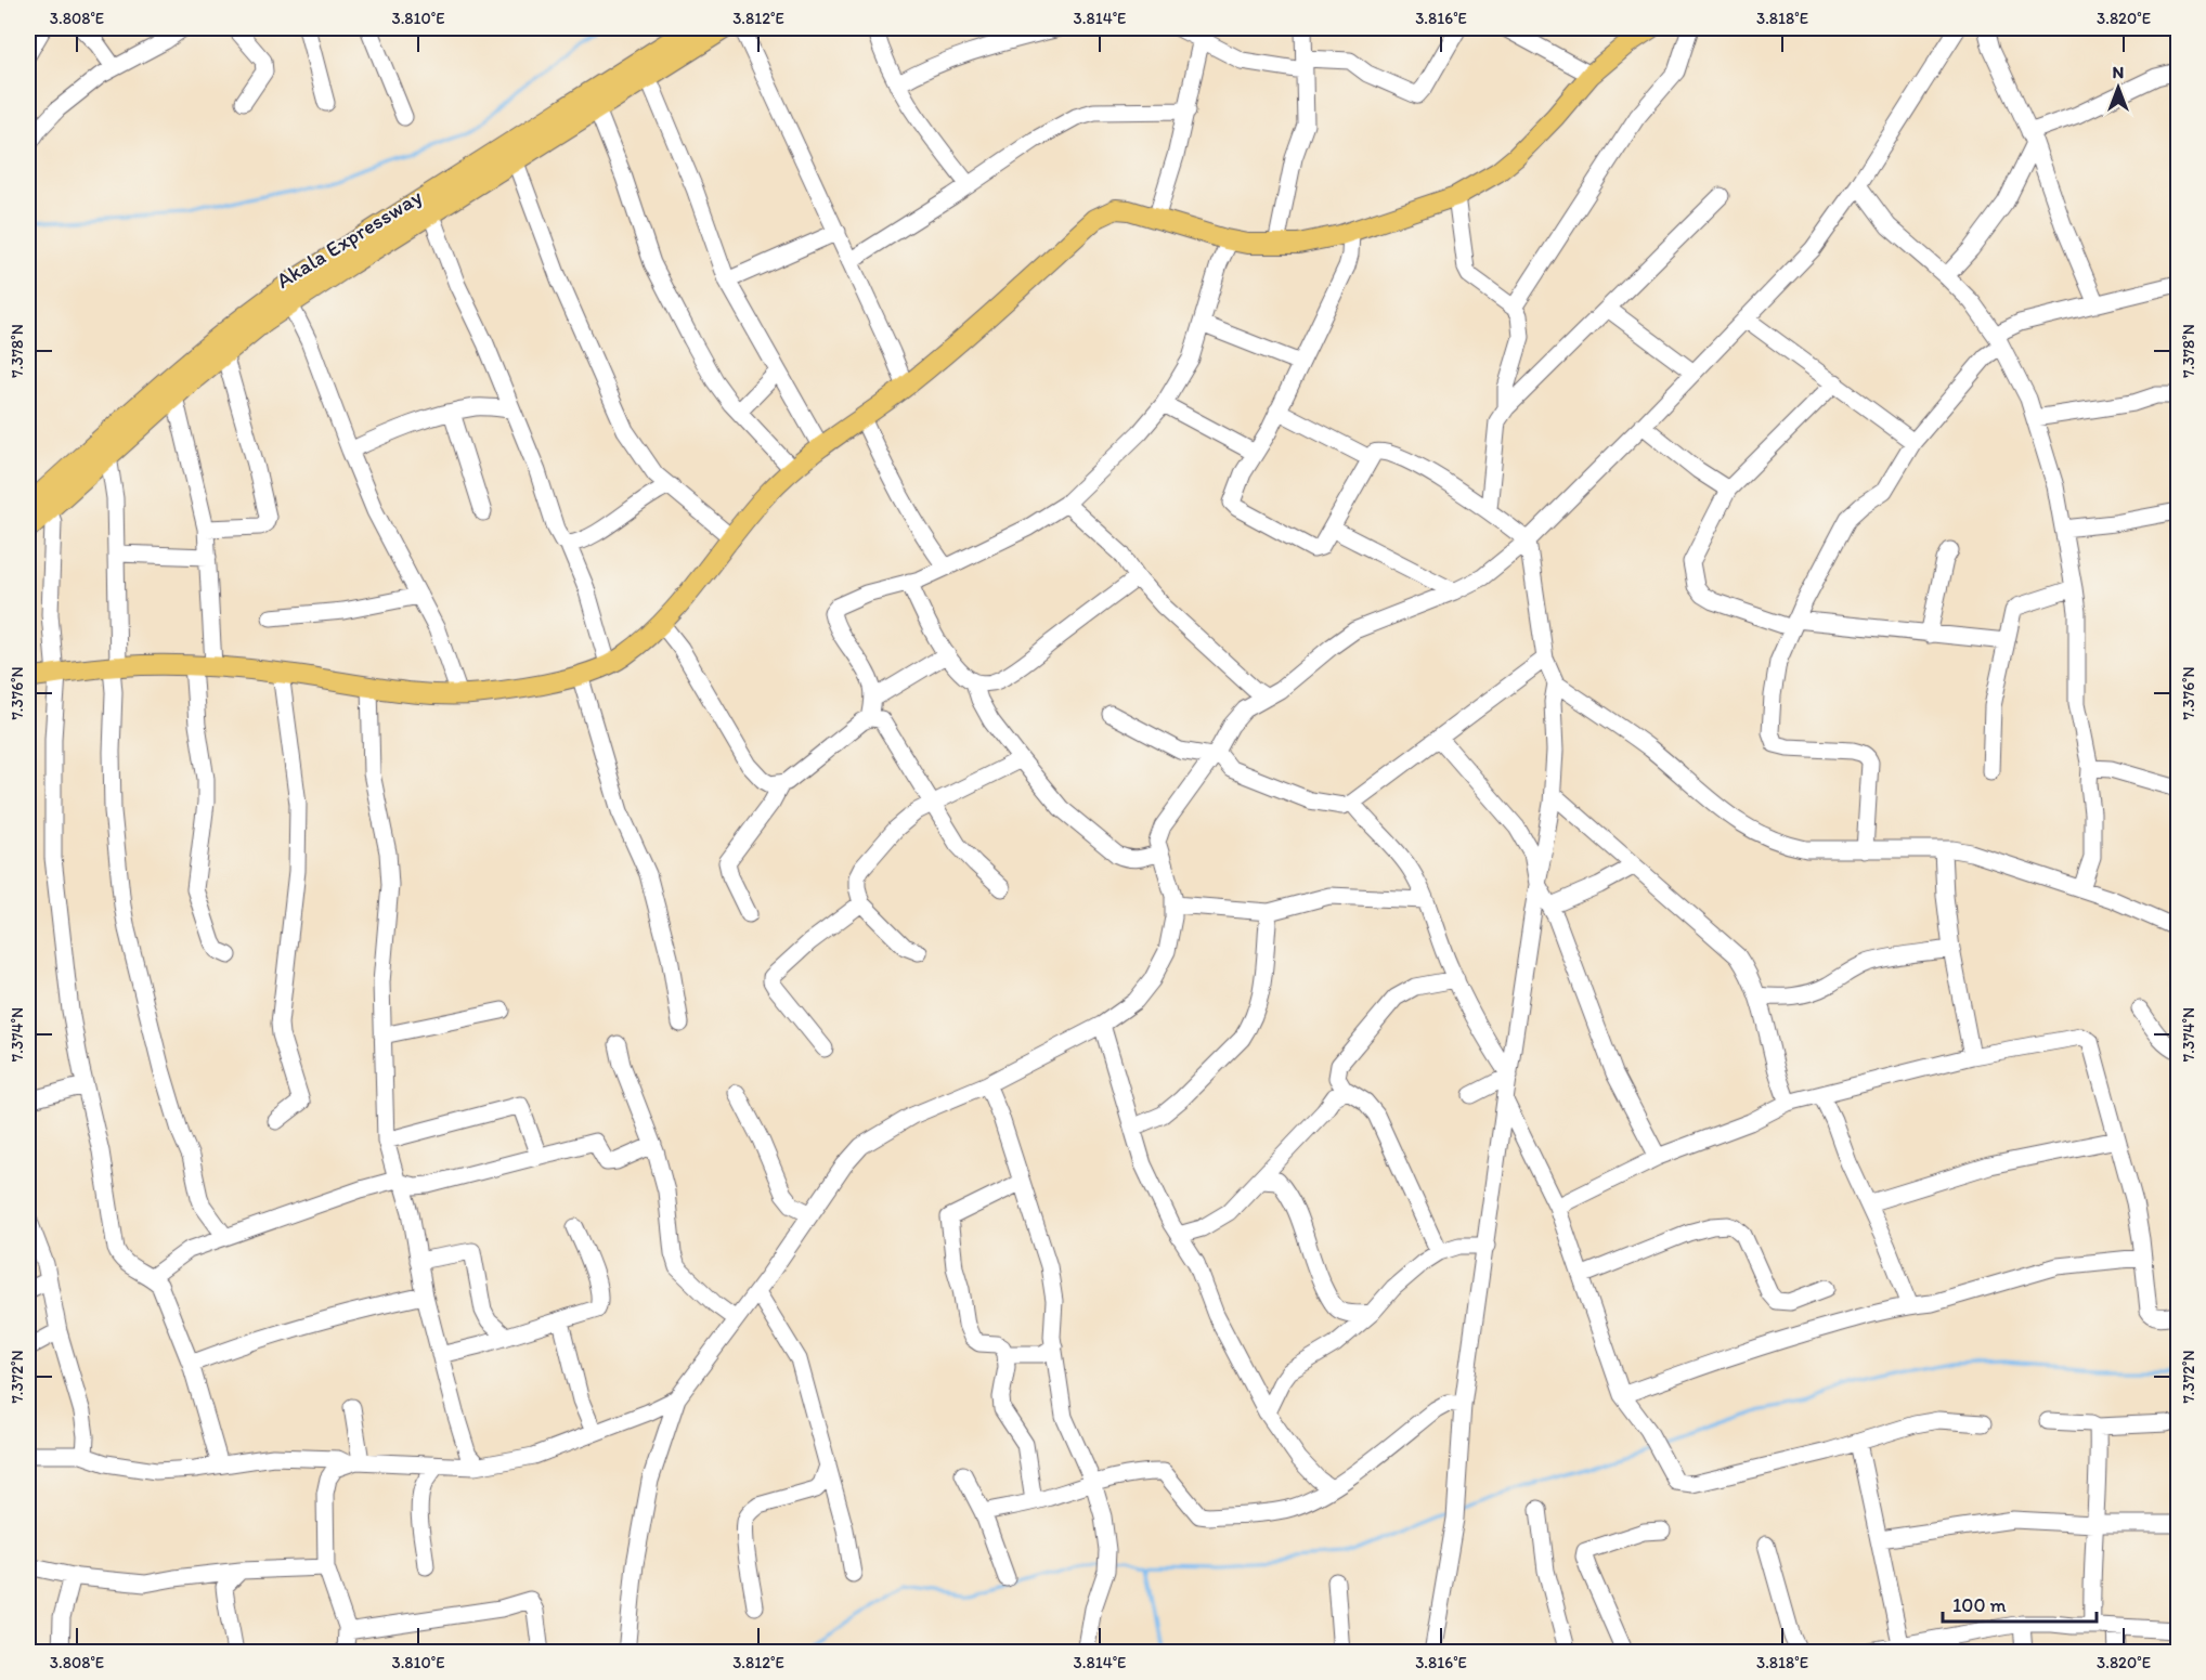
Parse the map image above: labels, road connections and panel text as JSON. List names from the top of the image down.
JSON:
{
  "streets": {
    "main road": ["Akala Expressway"]
  },
  "scale_bar": "100 m",
  "north": "top",
  "coordinates": [
    "3.808°E",
    "3.810°E",
    "3.812°E",
    "3.814°E",
    "3.816°E",
    "3.818°E",
    "3.820°E",
    "7.378°N",
    "7.376°N",
    "7.374°N",
    "7.372°N"
  ]
}
